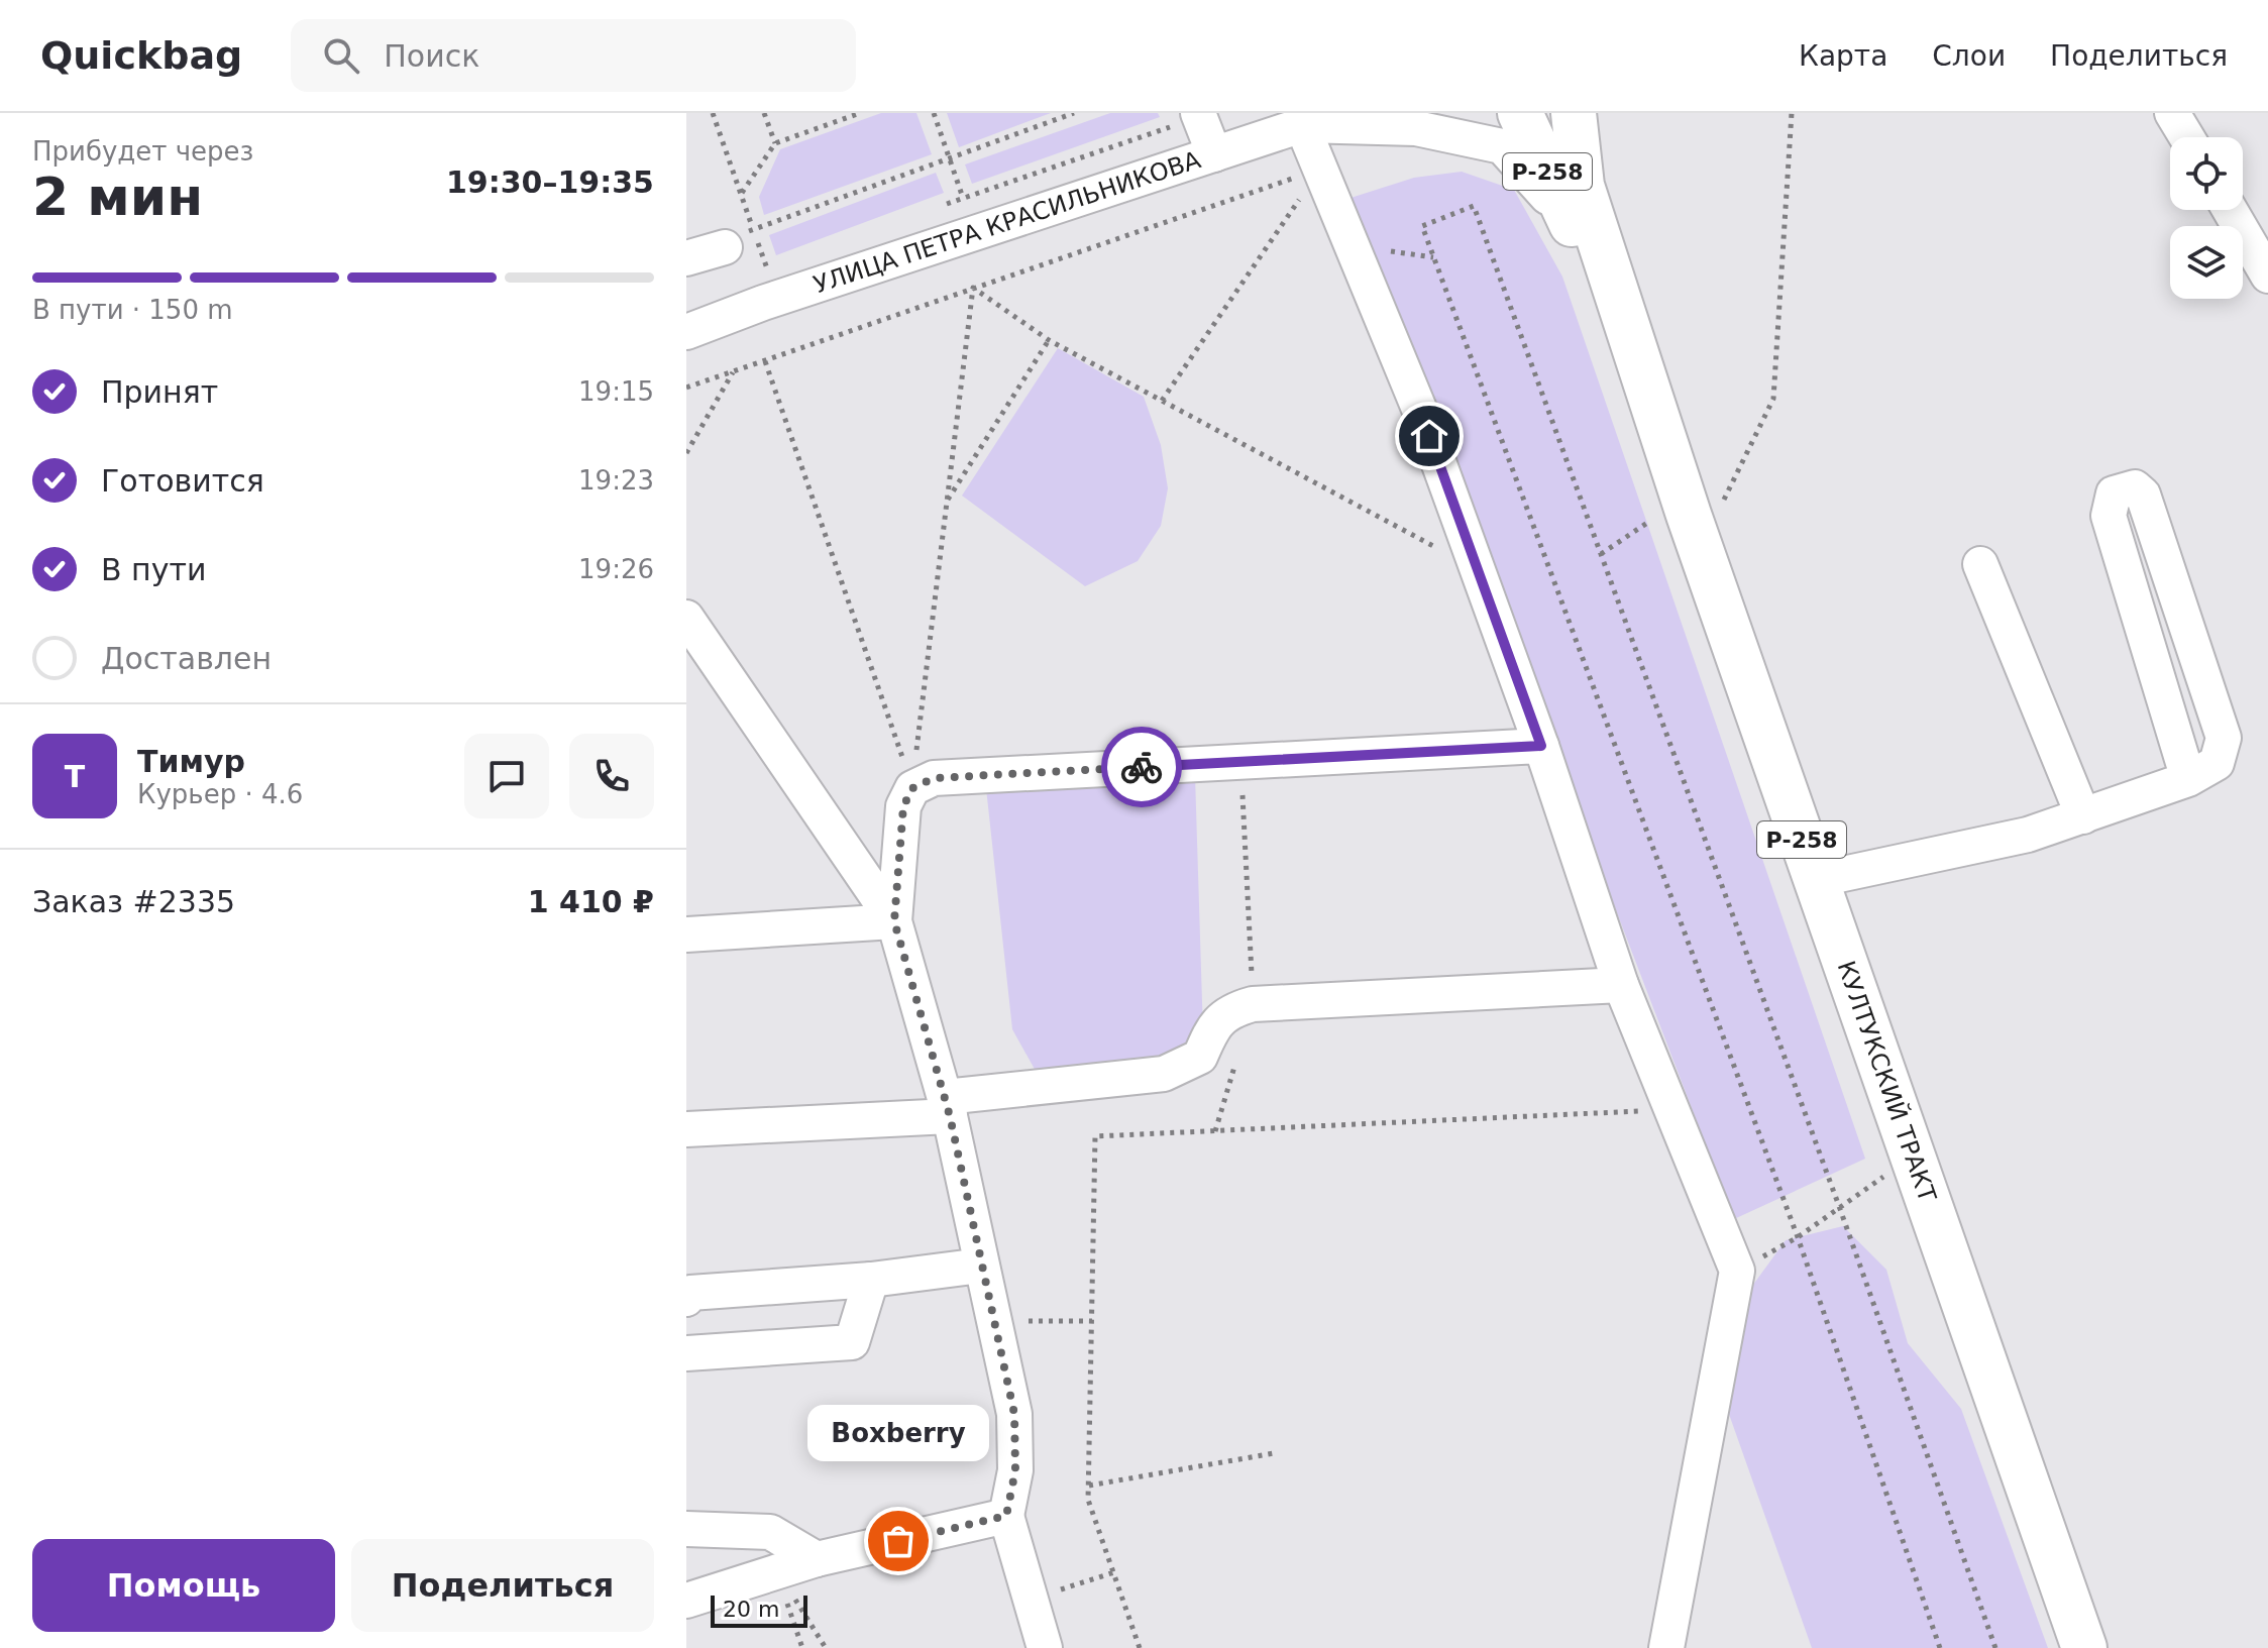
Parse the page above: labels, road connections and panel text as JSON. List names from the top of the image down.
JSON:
{
  "streets": {
    "main road": ["Р-258", "КУЛТУКСКИЙ ТРАКТ"],
    "street": ["УЛИЦА ПЕТРА КРАСИЛЬНИКОВА"]
  },
  "crossings": [
    ["Р-258", "УЛИЦА ПЕТРА КРАСИЛЬНИКОВА"],
    ["Р-258", "КУЛТУКСКИЙ ТРАКТ"]
  ],
  "places": ["Boxberry"],
  "scale_bar": "20 m",
  "page": {
    "header": "Quickbag",
    "search": "Поиск",
    "nav": ["Карта", "Слои", "Поделиться"],
    "heading": ["2 мин", "Прибудет через", "19:30–19:35"],
    "panel": [
      "Тимур",
      "Курьер · 4.6",
      "Заказ #2335",
      "1 410 ₽"
    ],
    "bar": "В пути · 150 m",
    "list": [
      ["Принят", "19:15"],
      ["Готовится", "19:23"],
      ["В пути", "19:26"],
      "Доставлен"
    ],
    "round": "Т",
    "bubble": "Boxberry",
    "buttons": ["Помощь", "Поделиться"],
    "scale": "20 m"
  }
}
